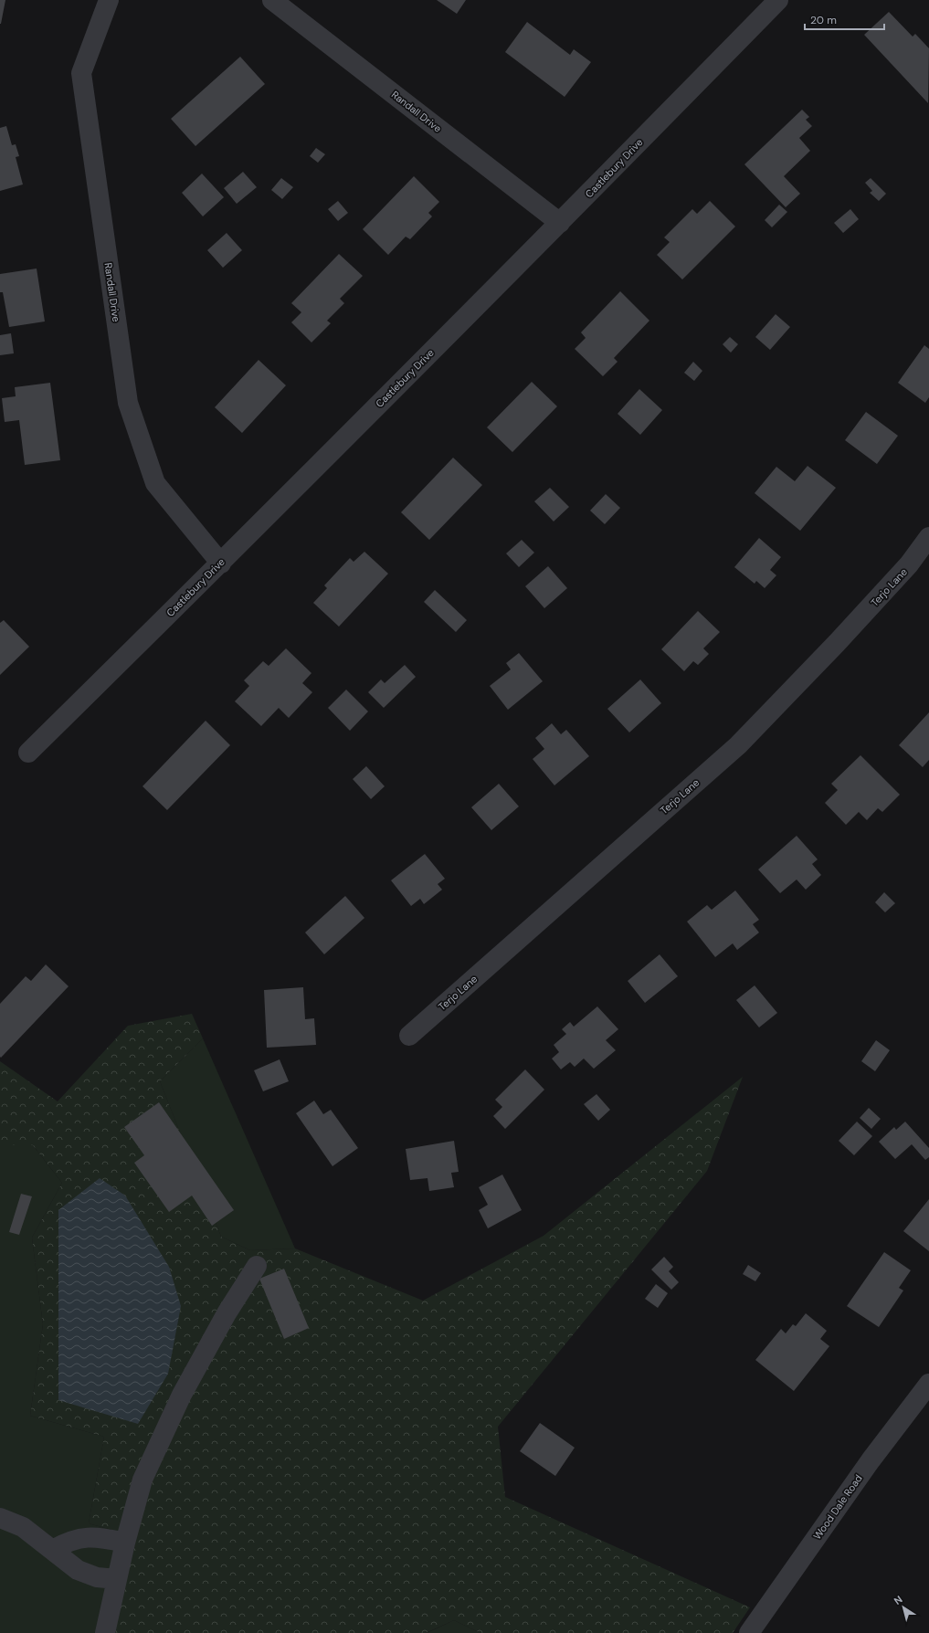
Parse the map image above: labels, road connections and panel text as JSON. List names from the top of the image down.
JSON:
{
  "streets": {
    "street": [
      "Randall Drive",
      "Castlebury Drive",
      "Terjo Lane",
      "Wood Dale Road"
    ]
  },
  "crossings": [
    ["Randall Drive", "Castlebury Drive"]
  ],
  "scale_bar": "20 m",
  "north": "top left"
}
